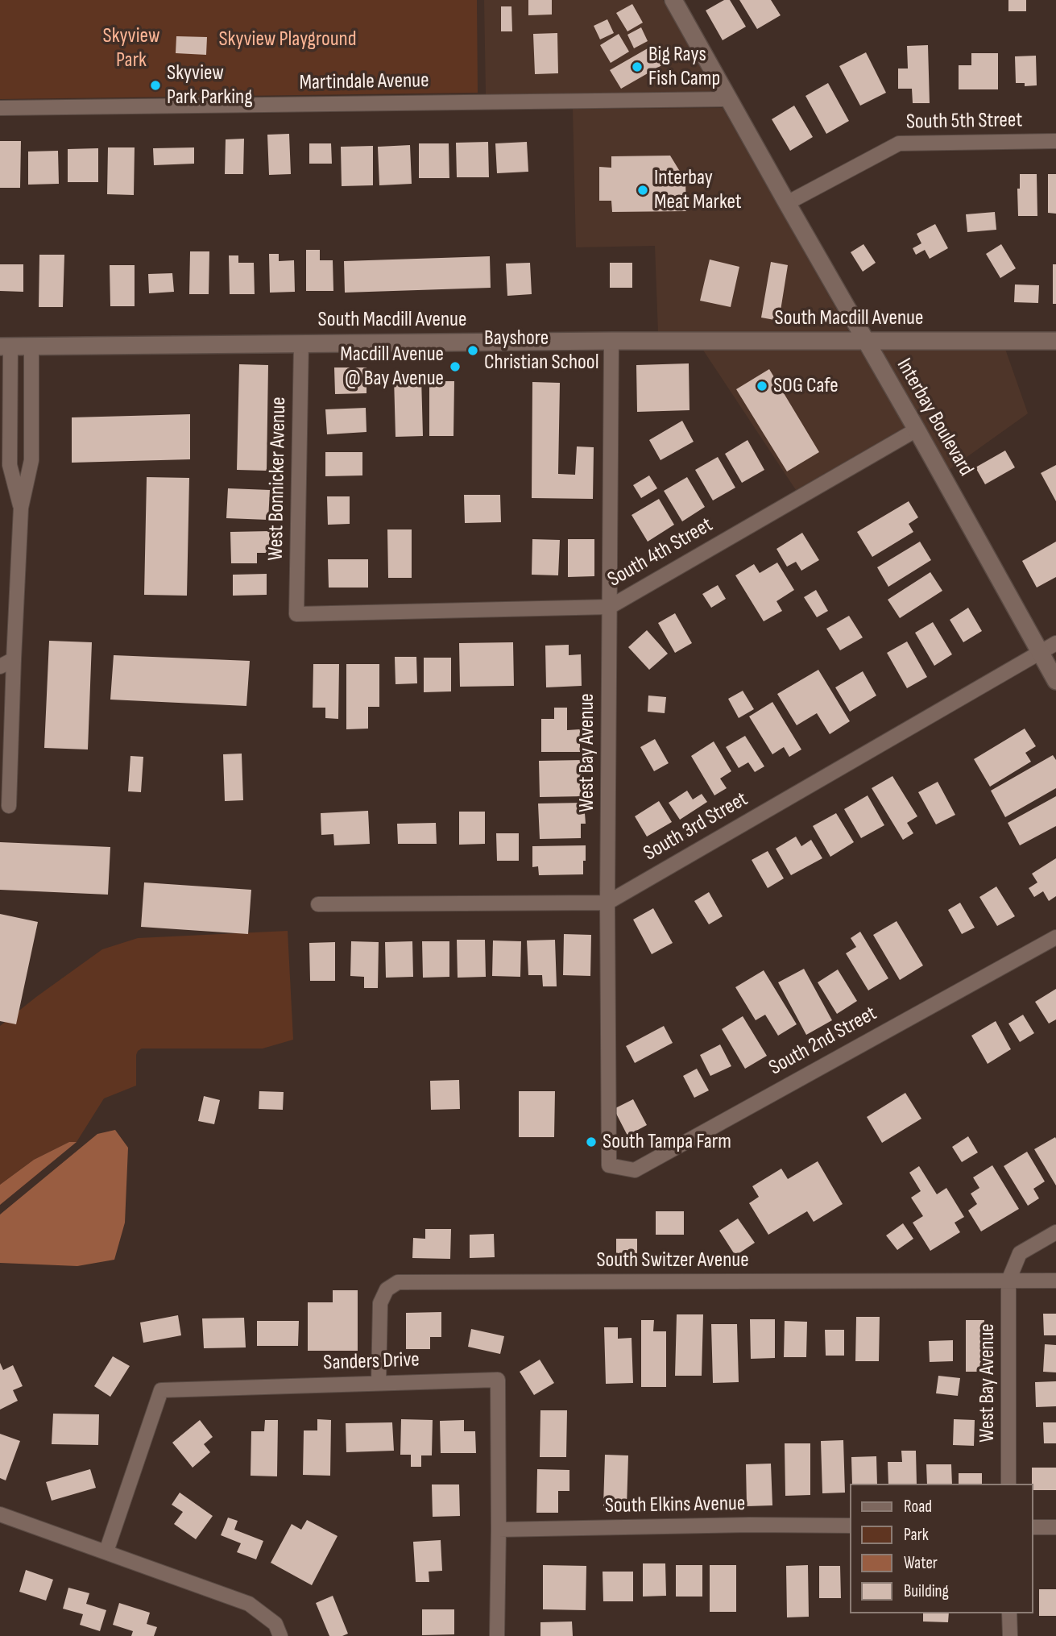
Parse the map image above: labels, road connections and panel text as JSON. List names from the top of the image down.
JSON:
{
  "streets": {
    "street": [
      "Martindale Avenue",
      "South 5th Street",
      "South Macdill Avenue",
      "Interbay Boulevard",
      "West Bonnicker Avenue",
      "South 4th Street",
      "West Bay Avenue",
      "South 3rd Street",
      "South 2nd Street",
      "South Switzer Avenue",
      "Sanders Drive",
      "South Elkins Avenue"
    ]
  },
  "crossings": [
    ["Martindale Avenue", "Interbay Boulevard"],
    ["South 5th Street", "Interbay Boulevard"],
    ["South Macdill Avenue", "Interbay Boulevard"],
    ["South Macdill Avenue", "West Bonnicker Avenue"],
    ["South Macdill Avenue", "West Bay Avenue"],
    ["Interbay Boulevard", "South 4th Street"],
    ["Interbay Boulevard", "South 3rd Street"],
    ["West Bonnicker Avenue", "South 4th Street"],
    ["South 4th Street", "West Bay Avenue"],
    ["West Bay Avenue", "South 3rd Street"],
    ["West Bay Avenue", "South 2nd Street"],
    ["West Bay Avenue", "South Switzer Avenue"],
    ["South Switzer Avenue", "Sanders Drive"],
    ["Sanders Drive", "South Elkins Avenue"]
  ],
  "parks": ["Skyview Park", "Skyview Playground"],
  "places": [
    "Big Rays Fish Camp",
    "Skyview Park Parking",
    "Interbay Meat Market",
    "Bayshore Christian School",
    "Macdill Avenue @ Bay Avenue",
    "SOG Cafe",
    "South Tampa Farm"
  ],
  "legend": [
    "Road",
    "Park",
    "Water",
    "Building"
  ]
}
